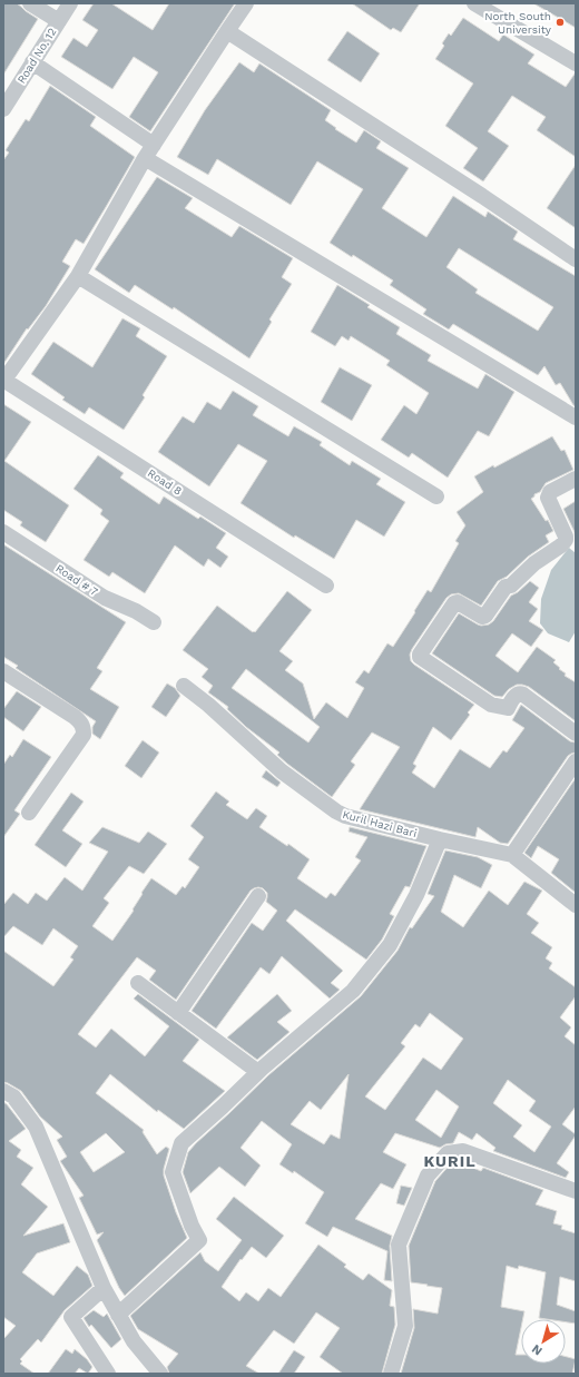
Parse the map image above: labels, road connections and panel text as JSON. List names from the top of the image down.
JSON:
{
  "streets": {
    "street": [
      "Road No. 12",
      "Road 8",
      "Road # 7",
      "Kuril Hazi Bari"
    ]
  },
  "districts": ["KURIL"],
  "places": ["North South University"],
  "north": "bottom left"
}
